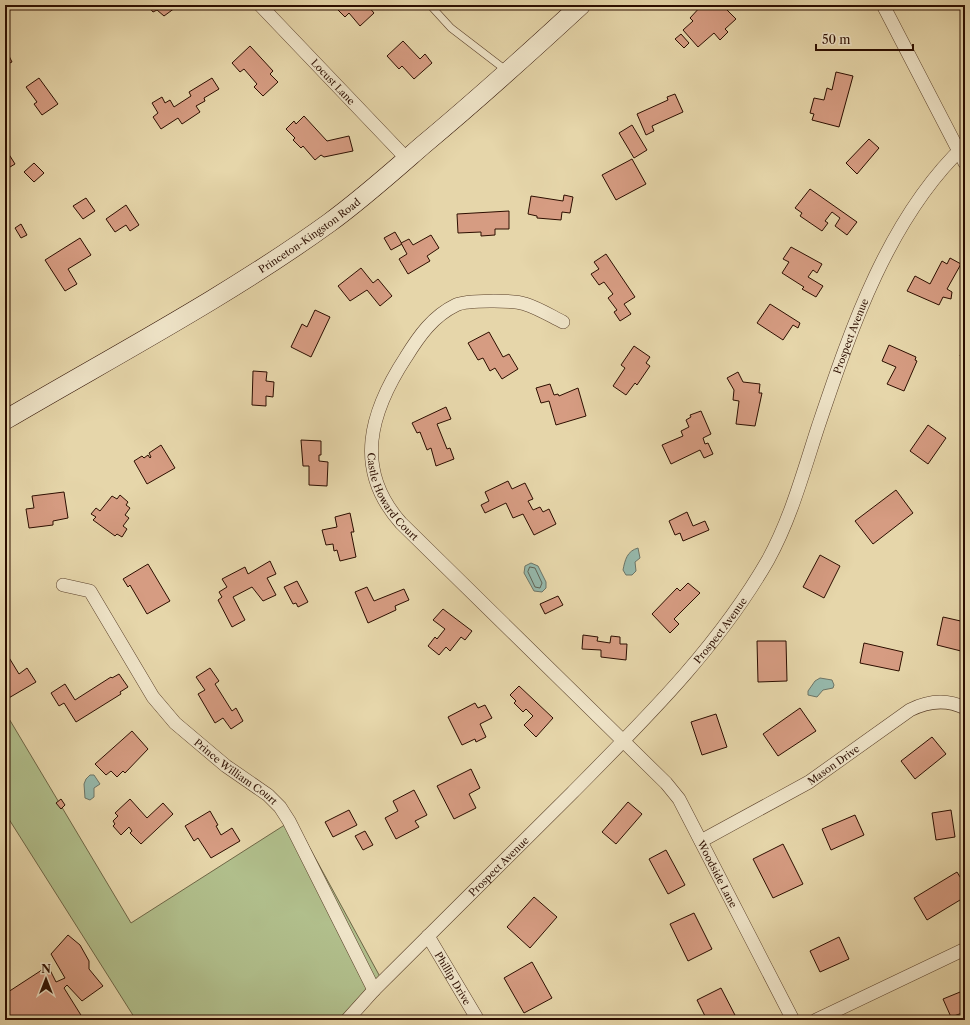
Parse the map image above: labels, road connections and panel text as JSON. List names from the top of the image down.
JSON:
{
  "streets": {
    "main road": ["Princeton-Kingston Road"],
    "street": [
      "Locust Lane",
      "Prospect Avenue",
      "Castle Howard Court",
      "Mason Drive",
      "Prince William Court",
      "Woodside Lane",
      "Phillip Drive"
    ]
  },
  "crossings": [
    ["Locust Lane", "Princeton-Kingston Road"],
    ["Prospect Avenue", "Castle Howard Court"],
    ["Prospect Avenue", "Prince William Court"],
    ["Prospect Avenue", "Woodside Lane"],
    ["Prospect Avenue", "Phillip Drive"],
    ["Castle Howard Court", "Woodside Lane"],
    ["Mason Drive", "Woodside Lane"]
  ],
  "scale_bar": "50 m",
  "north": "top"
}
